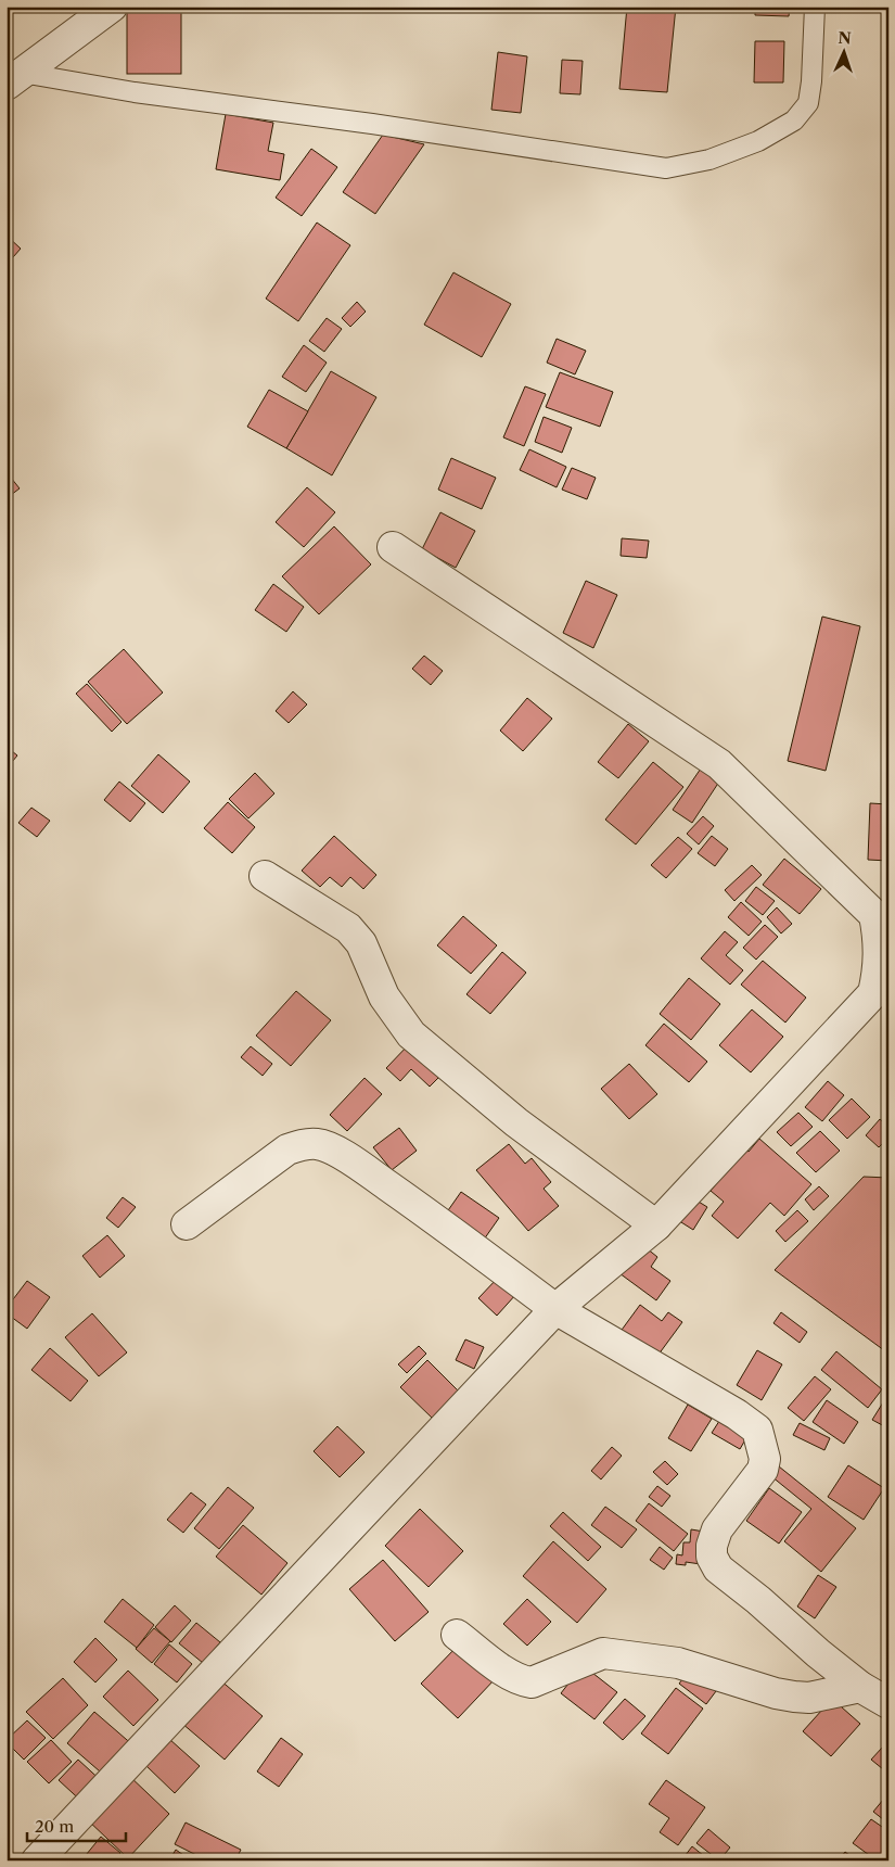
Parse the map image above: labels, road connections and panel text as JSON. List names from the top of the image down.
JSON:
{
  "scale_bar": "20 m",
  "north": "top"
}
